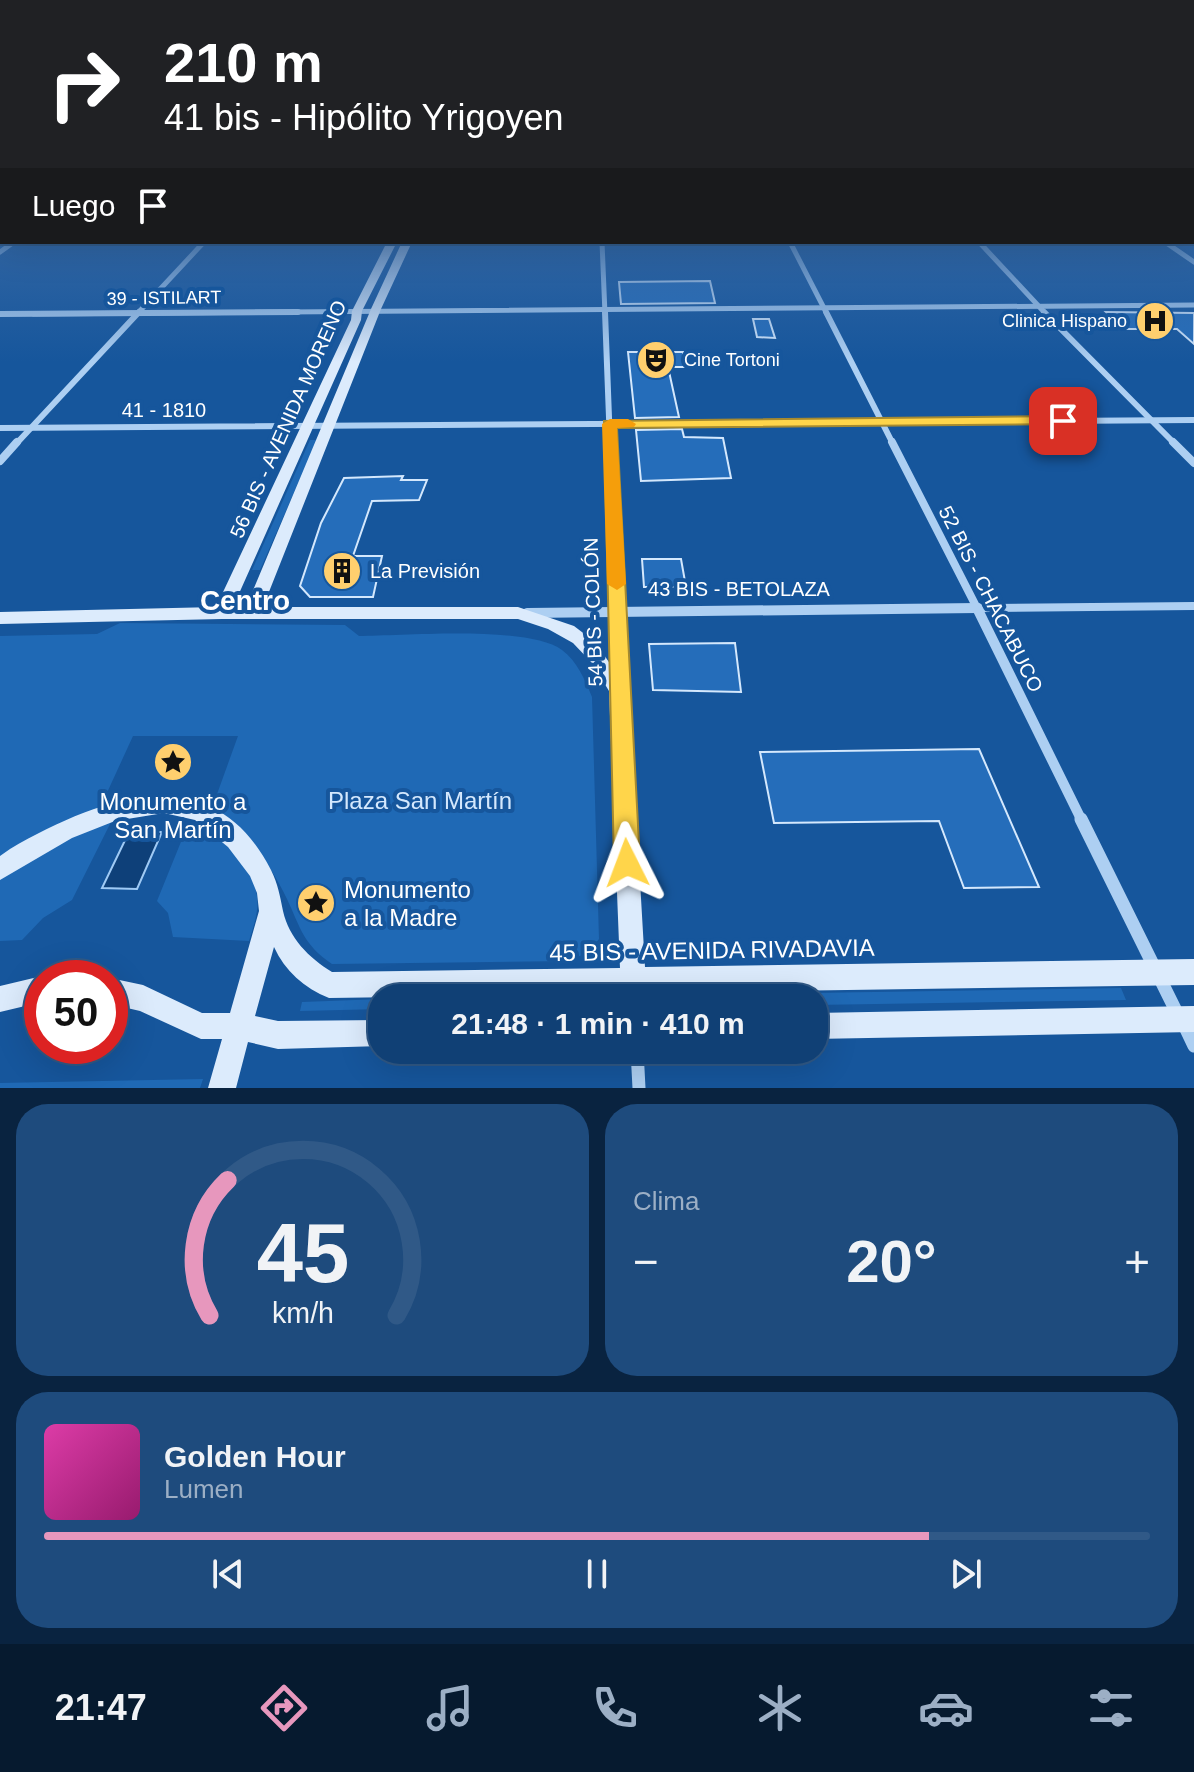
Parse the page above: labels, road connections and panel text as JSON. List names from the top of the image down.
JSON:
{
  "streets": {
    "main road": [
      "56 BIS - AVENIDA MORENO",
      "43 BIS - BETOLAZA",
      "54 BIS - COLÓN",
      "45 BIS - AVENIDA RIVADAVIA"
    ],
    "street": ["39 - ISTILART", "41 - 1810", "52 BIS - CHACABUCO"]
  },
  "crossings": [
    ["39 - ISTILART", "56 BIS - AVENIDA MORENO"],
    ["39 - ISTILART", "52 BIS - CHACABUCO"],
    ["39 - ISTILART", "54 BIS - COLÓN"],
    ["41 - 1810", "56 BIS - AVENIDA MORENO"],
    ["41 - 1810", "52 BIS - CHACABUCO"],
    ["41 - 1810", "54 BIS - COLÓN"],
    ["56 BIS - AVENIDA MORENO", "43 BIS - BETOLAZA"],
    ["43 BIS - BETOLAZA", "52 BIS - CHACABUCO"],
    ["43 BIS - BETOLAZA", "54 BIS - COLÓN"],
    ["52 BIS - CHACABUCO", "45 BIS - AVENIDA RIVADAVIA"]
  ],
  "districts": ["Centro"],
  "parks": ["Plaza San Martín"],
  "places": {
    "hospital": ["Clinica Hispano"],
    "theatre": ["Cine Tortoni"],
    "building": ["La Previsión"],
    "place": ["Monumento a San Martín", "Monumento a la Madre"]
  },
  "page": {
    "turn": ["210 m", "41 bis - Hipólito Yrigoyen"],
    "then": "Luego",
    "limit": "50",
    "trip": "21:48 · 1 min · 410 m",
    "tile": "Clima",
    "heat": ["−", "20°", "+"],
    "song": ["Golden Hour", "Lumen"],
    "tabs": "21:47",
    "gauge": ["45", "km/h"]
  }
}
